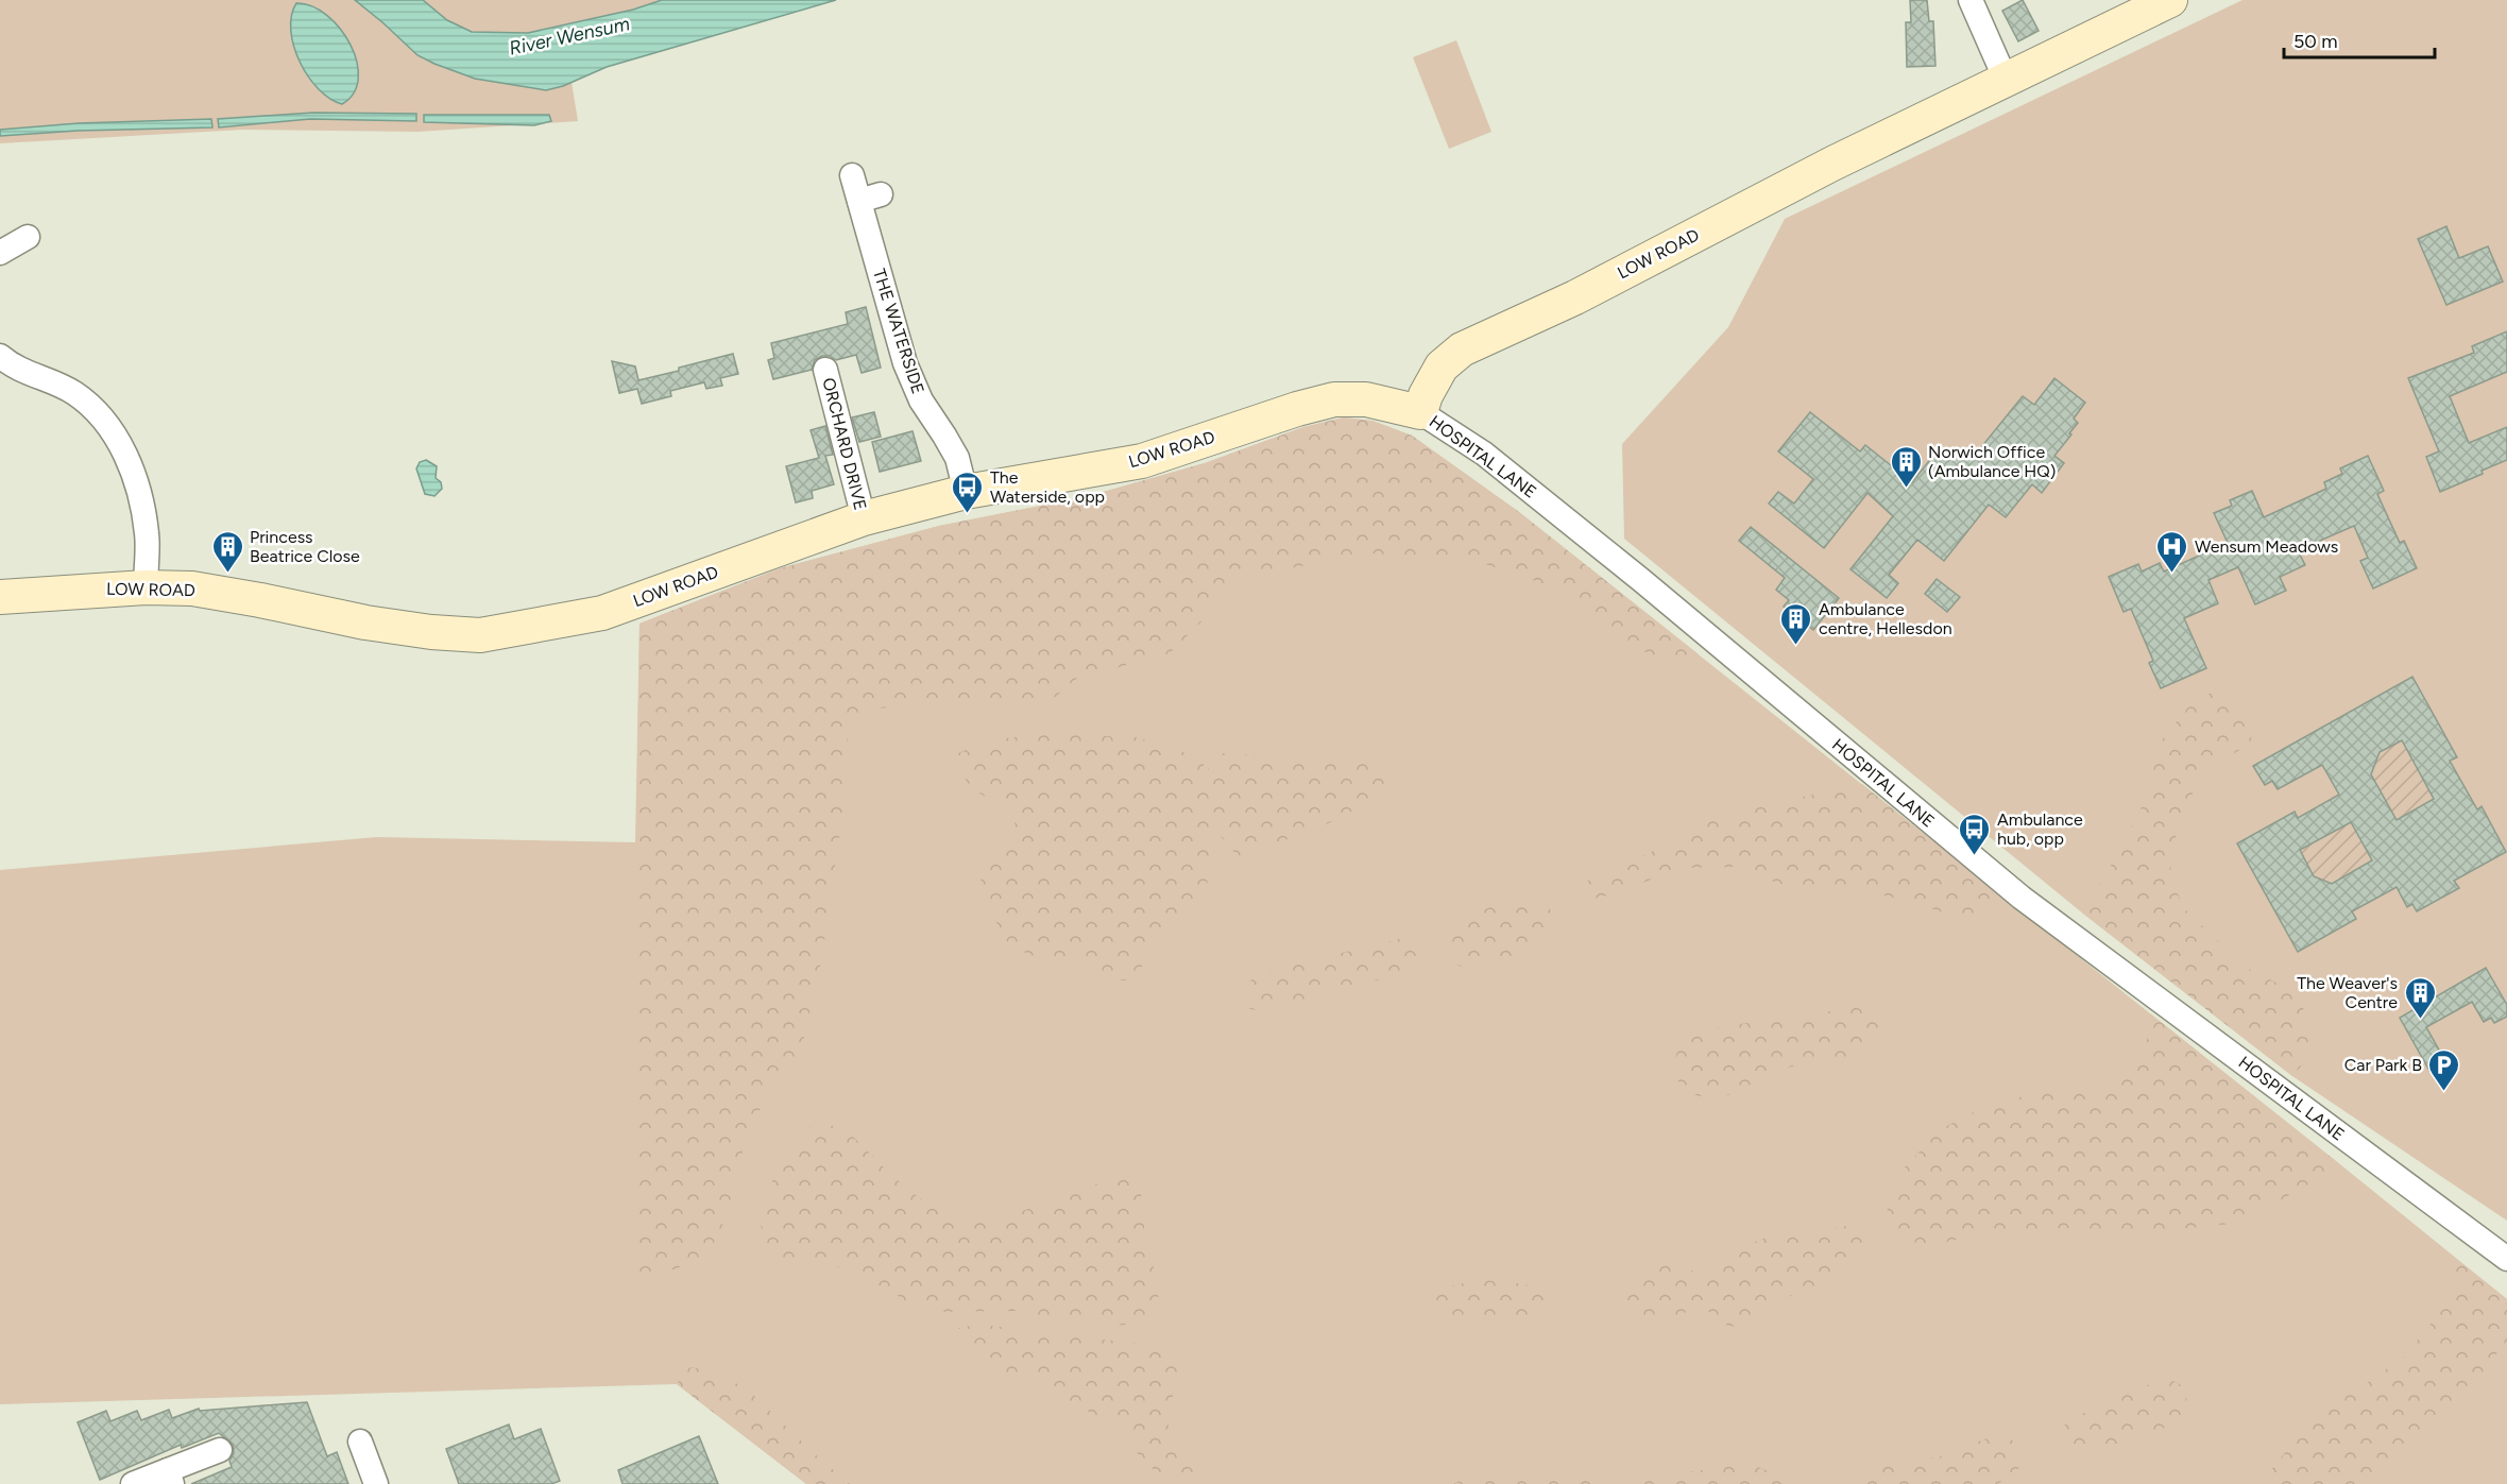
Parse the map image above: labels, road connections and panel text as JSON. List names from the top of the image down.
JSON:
{
  "streets": {
    "street": [
      "LOW ROAD",
      "THE WATERSIDE",
      "ORCHARD DRIVE",
      "HOSPITAL LANE"
    ]
  },
  "crossings": [
    ["LOW ROAD", "THE WATERSIDE"],
    ["LOW ROAD", "ORCHARD DRIVE"],
    ["LOW ROAD", "HOSPITAL LANE"]
  ],
  "water": ["River Wensum"],
  "places": {
    "building": [
      "Norwich Office (Ambulance HQ)",
      "Princess Beatrice Close",
      "Ambulance centre, Hellesdon",
      "The Weaver's Centre"
    ],
    "bus stop": ["The Waterside, opp", "Ambulance hub, opp"],
    "hospital": ["Wensum Meadows"],
    "parking": ["Car Park B"]
  },
  "scale_bar": "50 m"
}
